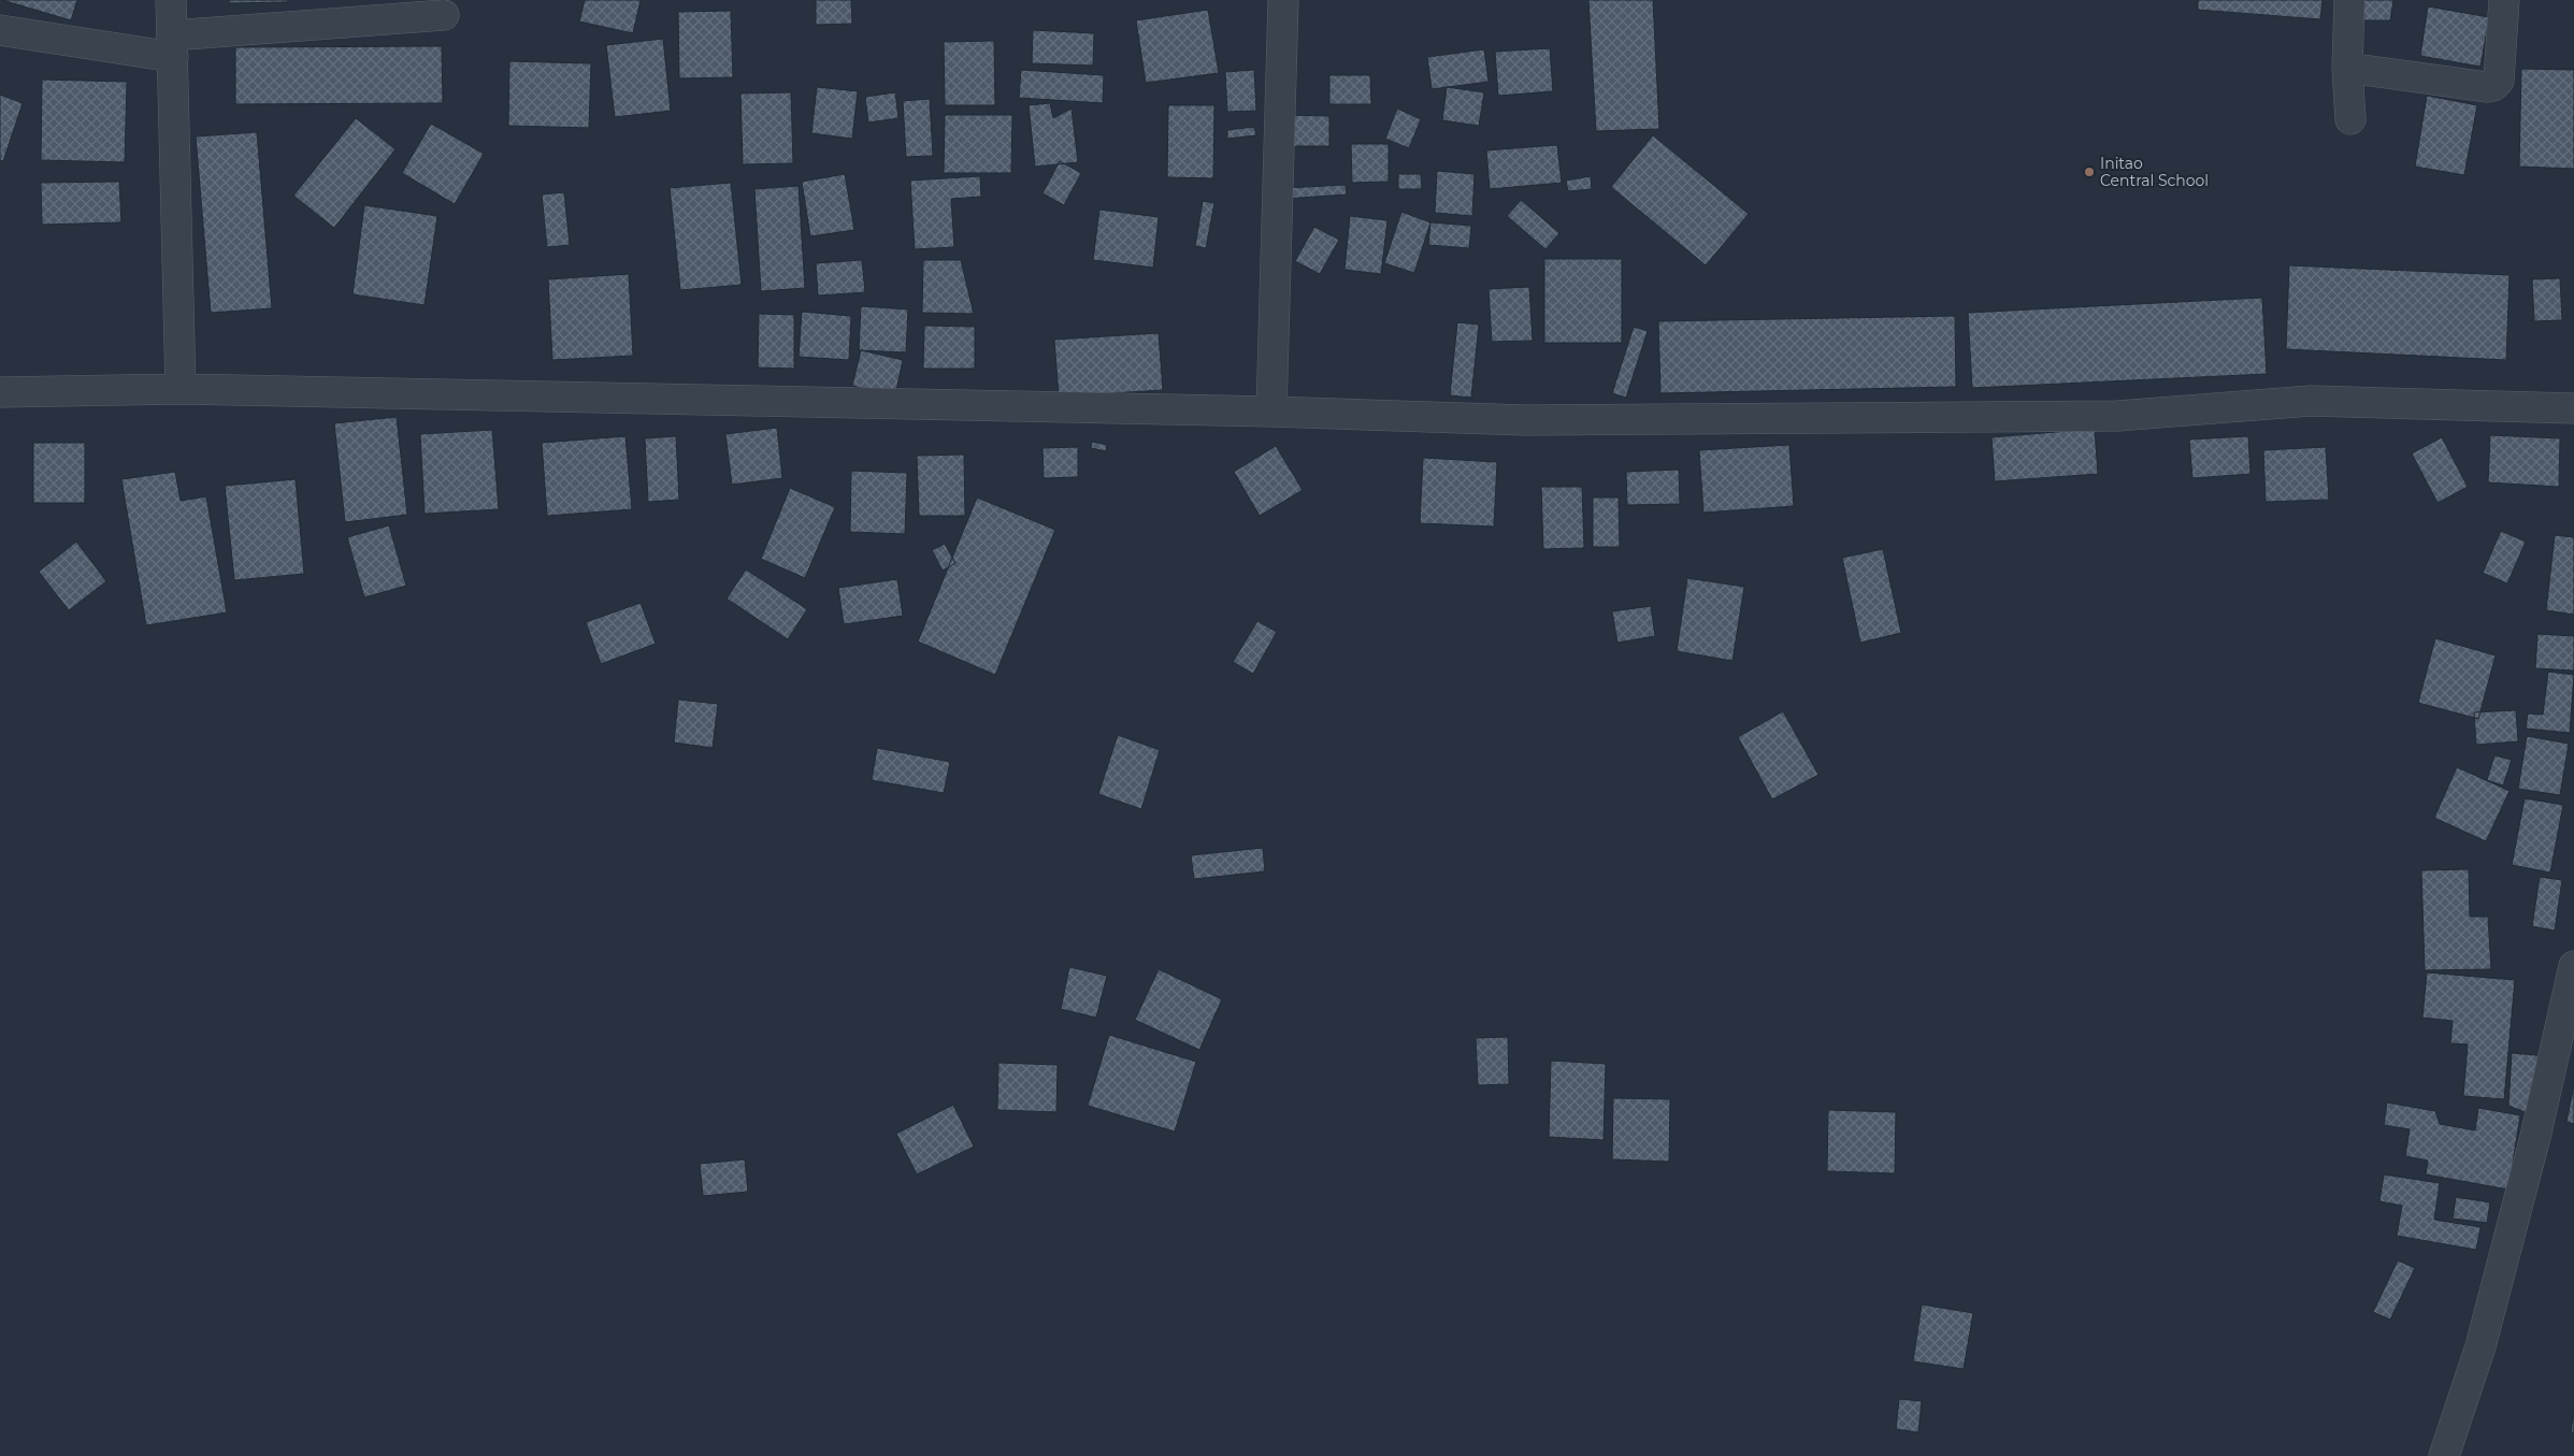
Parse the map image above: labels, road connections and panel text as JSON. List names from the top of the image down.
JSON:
{
  "places": ["Initao Central School"]
}
